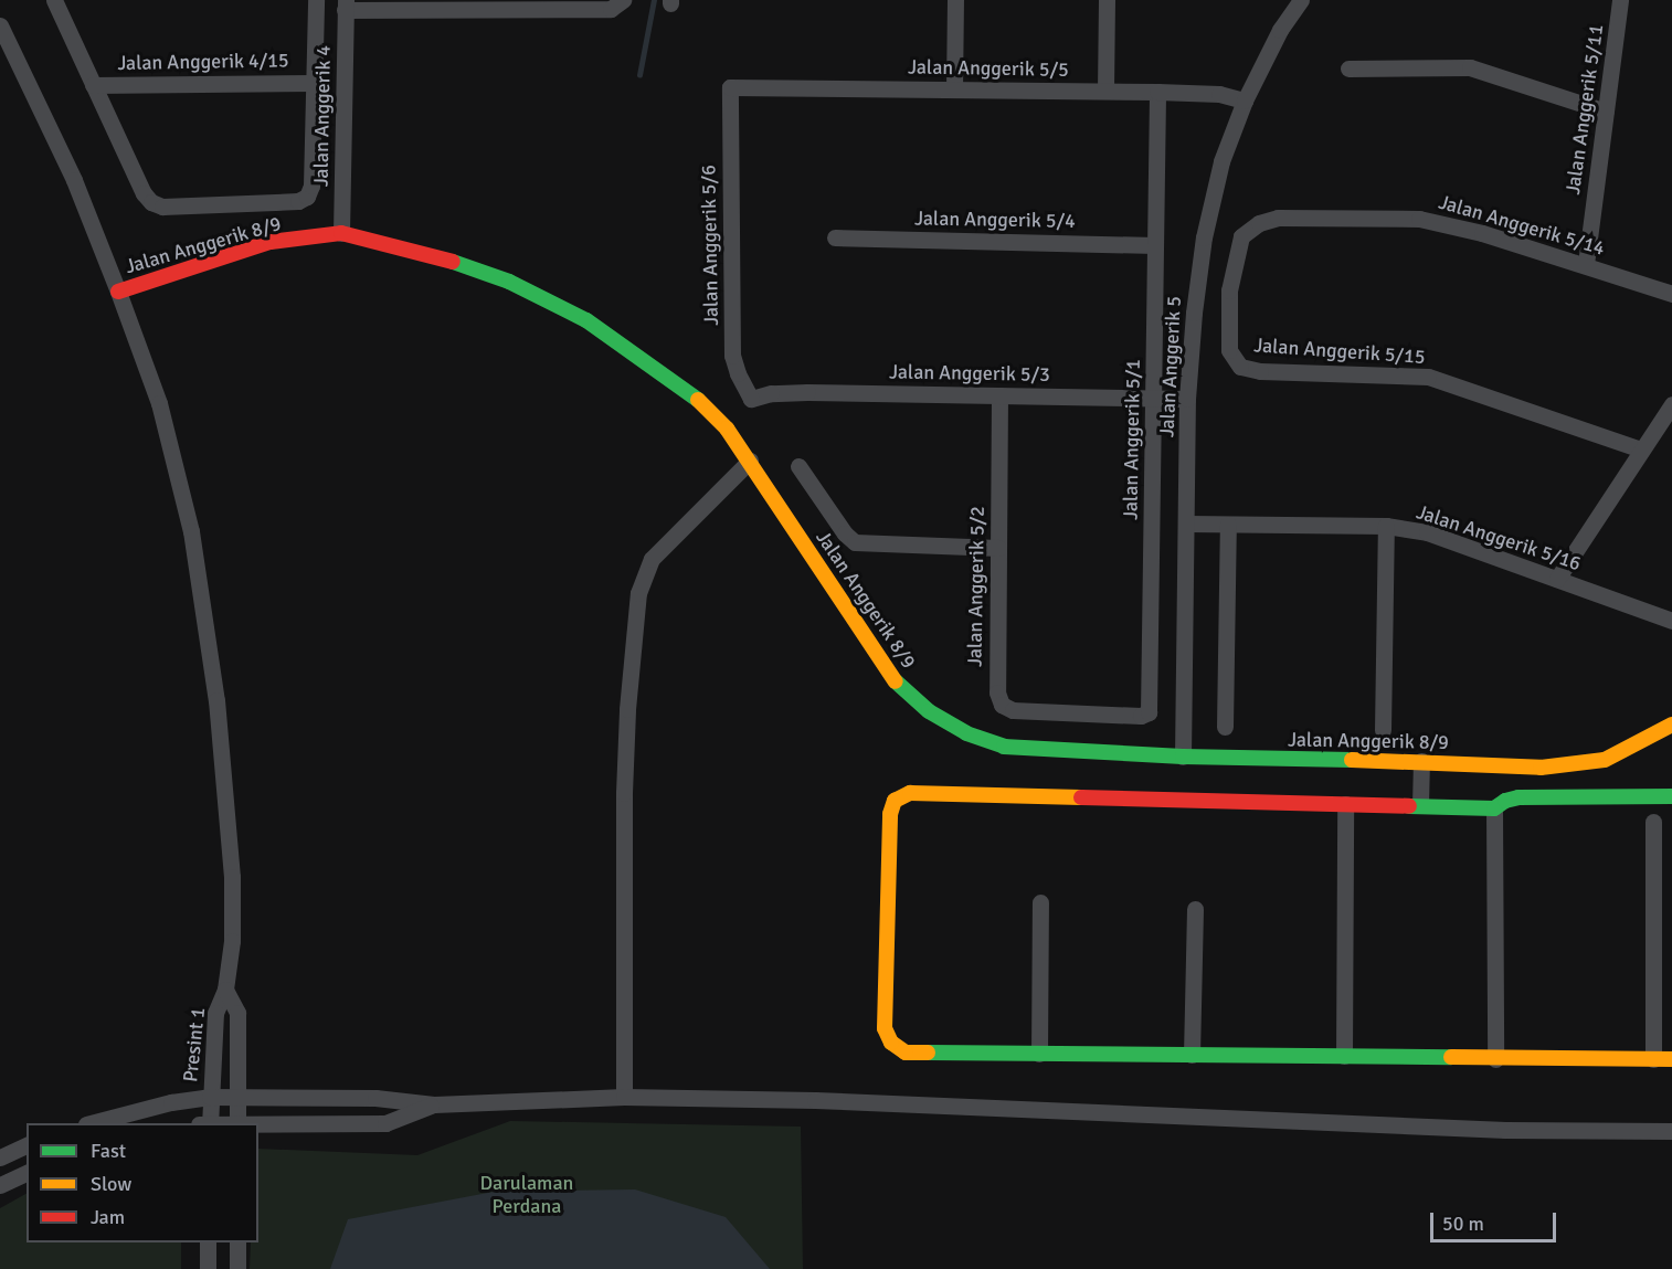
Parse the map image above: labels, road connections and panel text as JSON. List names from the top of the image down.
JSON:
{
  "streets": {
    "street": [
      "Jalan Anggerik 4/15",
      "Jalan Anggerik 5/5",
      "Jalan Anggerik 5/11",
      "Jalan Anggerik 4",
      "Jalan Anggerik 5/4",
      "Jalan Anggerik 5/14",
      "Jalan Anggerik 8/9",
      "Jalan Anggerik 5/6",
      "Jalan Anggerik 5/15",
      "Jalan Anggerik 5",
      "Jalan Anggerik 5/3",
      "Jalan Anggerik 5/1",
      "Jalan Anggerik 5/16",
      "Jalan Anggerik 5/2",
      "Presint 1"
    ]
  },
  "crossings": [
    ["Jalan Anggerik 5/5", "Jalan Anggerik 5/6"],
    ["Jalan Anggerik 5/5", "Jalan Anggerik 5"],
    ["Jalan Anggerik 5/5", "Jalan Anggerik 5/1"],
    ["Jalan Anggerik 5/11", "Jalan Anggerik 5/14"],
    ["Jalan Anggerik 4", "Jalan Anggerik 8/9"],
    ["Jalan Anggerik 5/4", "Jalan Anggerik 5/1"],
    ["Jalan Anggerik 5/14", "Jalan Anggerik 5/15"],
    ["Jalan Anggerik 8/9", "Jalan Anggerik 5"],
    ["Jalan Anggerik 5/6", "Jalan Anggerik 5/3"],
    ["Jalan Anggerik 5", "Jalan Anggerik 5/3"],
    ["Jalan Anggerik 5", "Jalan Anggerik 5/16"],
    ["Jalan Anggerik 5/3", "Jalan Anggerik 5/1"],
    ["Jalan Anggerik 5/3", "Jalan Anggerik 5/2"],
    ["Jalan Anggerik 5/1", "Jalan Anggerik 5/2"]
  ],
  "parks": ["Darulaman Perdana"],
  "legend": ["Fast", "Slow", "Jam"],
  "scale_bar": "50 m"
}
